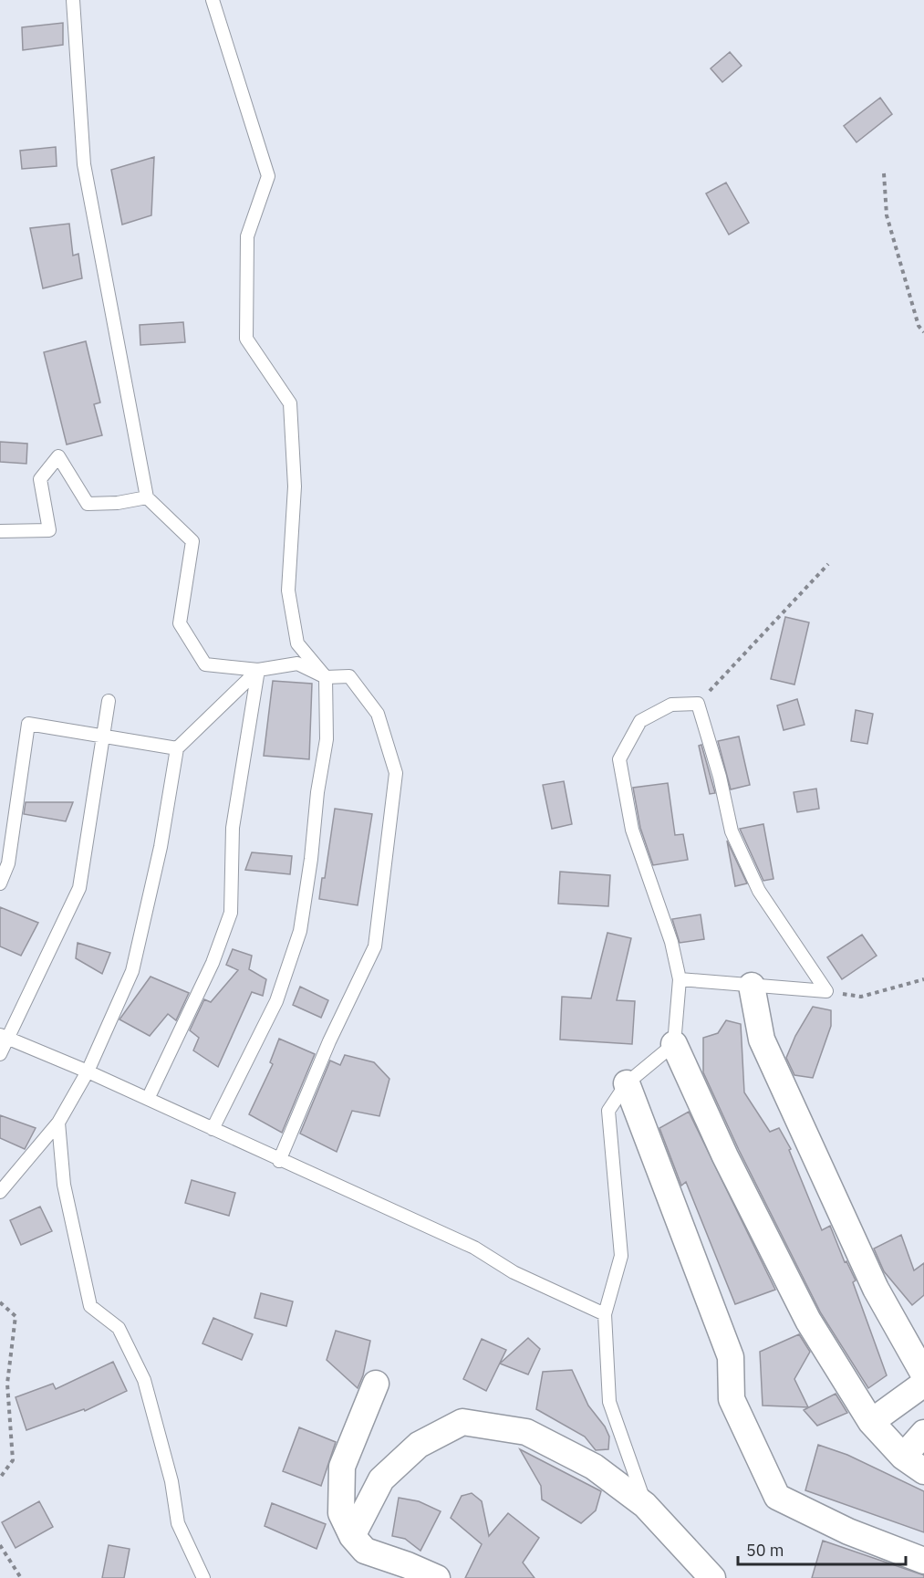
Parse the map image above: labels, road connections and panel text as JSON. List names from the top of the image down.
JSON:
{
  "scale_bar": "50 m"
}
